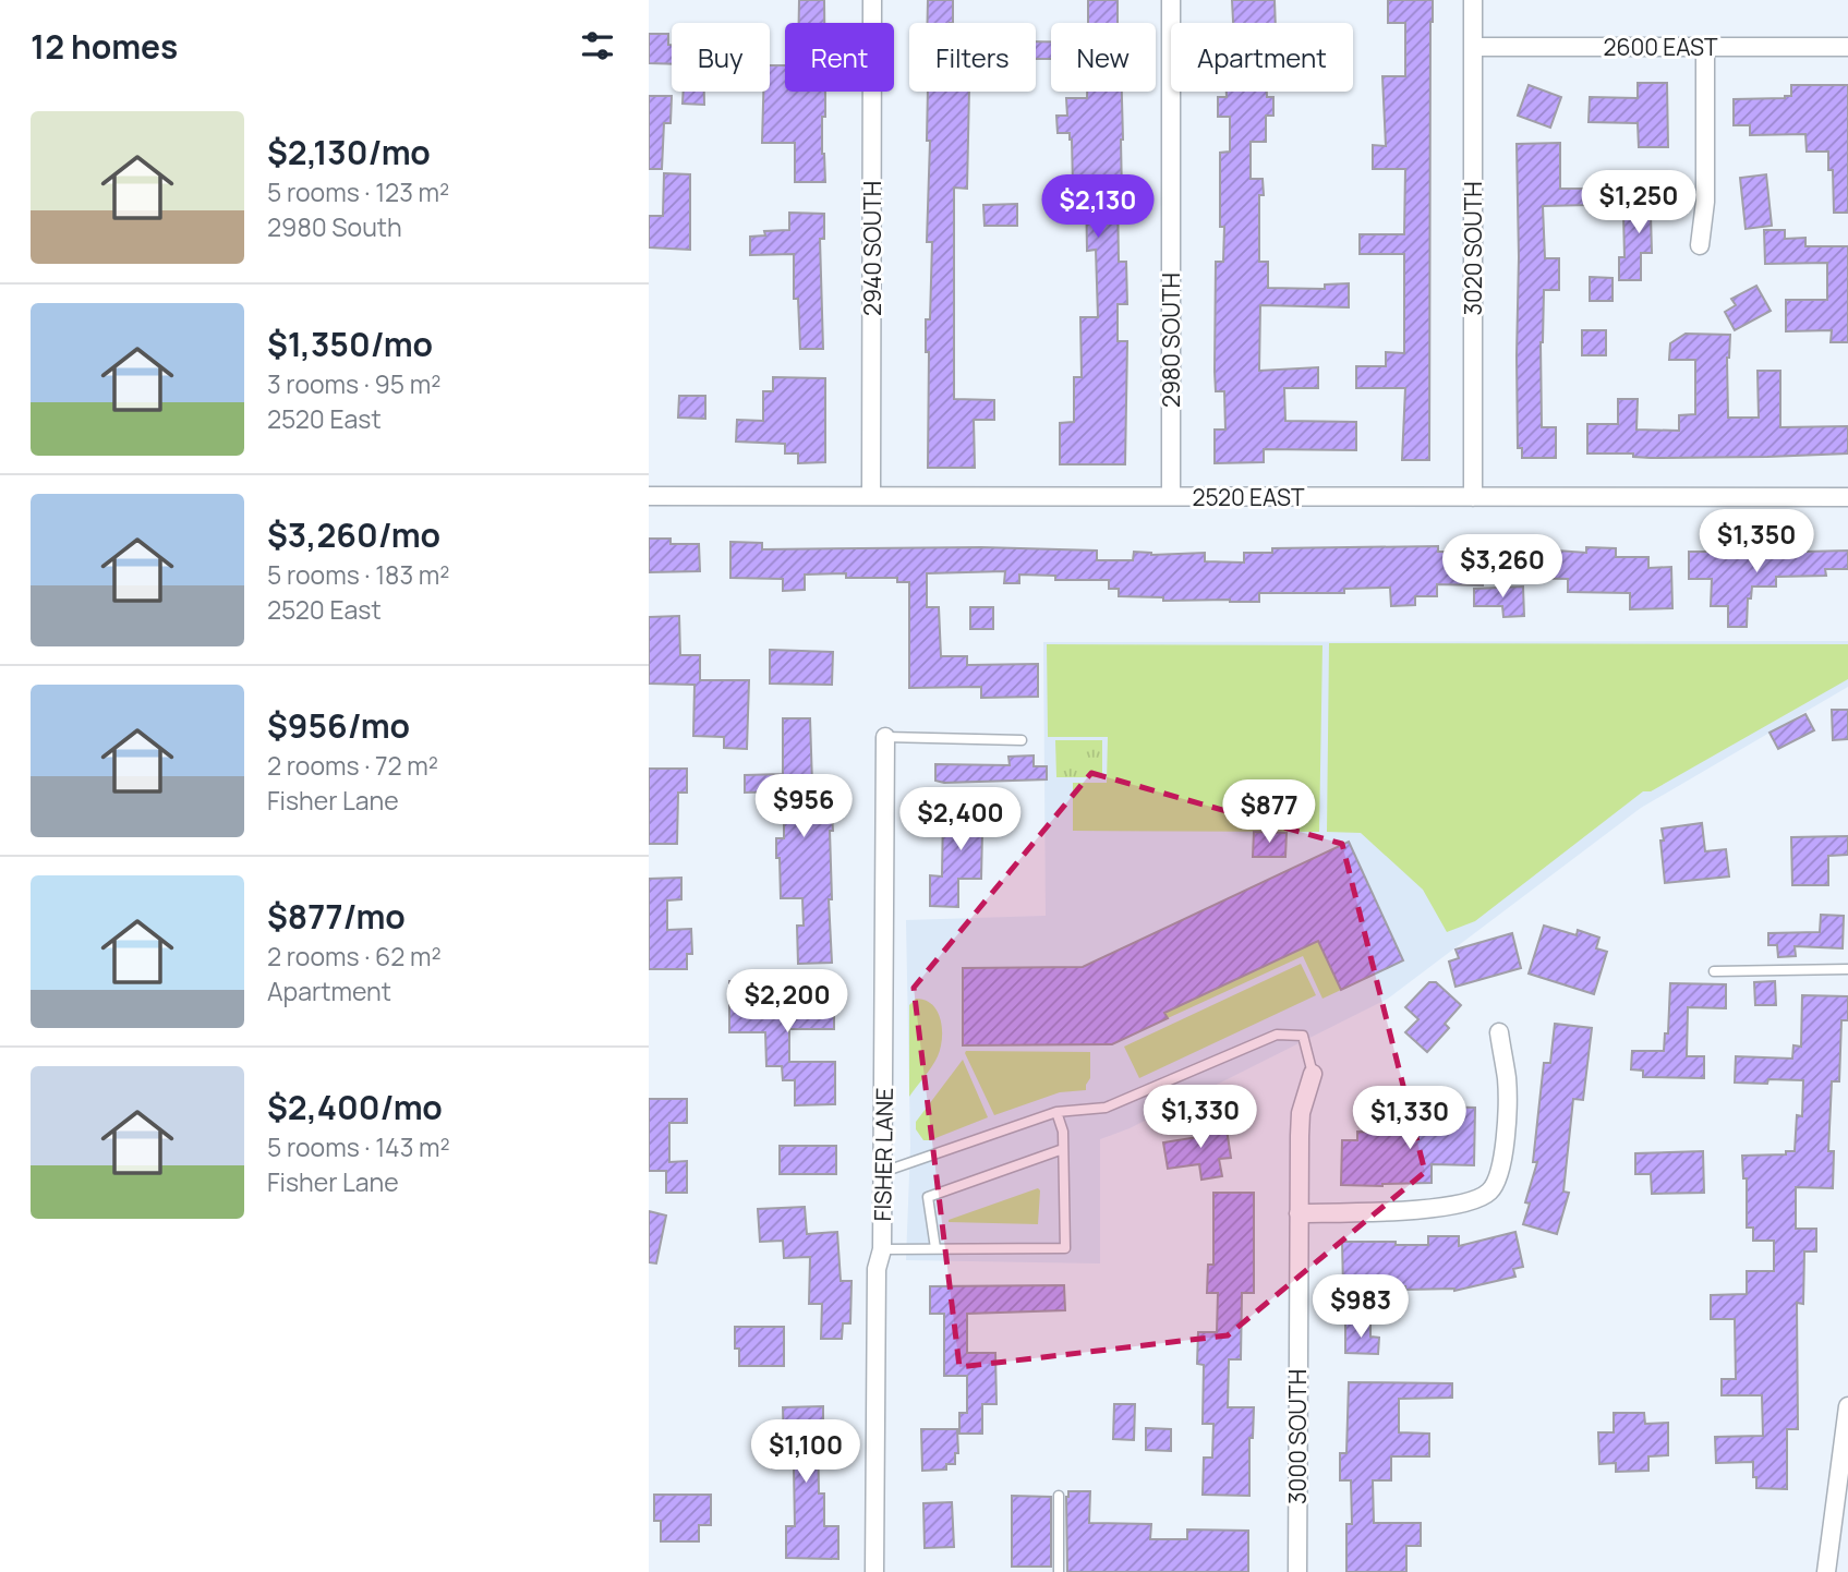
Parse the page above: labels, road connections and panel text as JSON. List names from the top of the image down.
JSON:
{
  "streets": {
    "street": [
      "2600 EAST",
      "2940 SOUTH",
      "3020 SOUTH",
      "2980 SOUTH",
      "2520 EAST",
      "FISHER LANE",
      "3000 SOUTH"
    ]
  },
  "crossings": [
    ["2600 EAST", "3020 SOUTH"],
    ["2940 SOUTH", "2520 EAST"],
    ["3020 SOUTH", "2520 EAST"],
    ["2980 SOUTH", "2520 EAST"]
  ],
  "page": {
    "heading": "12 homes",
    "chip": [
      "Buy",
      "Rent",
      "Filters",
      "New",
      "Apartment"
    ],
    "list": [
      {
        "name": "$2,130/mo",
        "note": "5 rooms · 123 m² · 2980 South"
      },
      {
        "name": "$1,350/mo",
        "note": "3 rooms · 95 m² · 2520 East"
      },
      {
        "name": "$3,260/mo",
        "note": "5 rooms · 183 m² · 2520 East"
      },
      {
        "name": "$956/mo",
        "note": "2 rooms · 72 m² · Fisher Lane"
      },
      {
        "name": "$877/mo",
        "note": "2 rooms · 62 m² · Apartment"
      },
      {
        "name": "$2,400/mo",
        "note": "5 rooms · 143 m² · Fisher Lane"
      }
    ],
    "price": [
      "$1,250",
      "$2,130",
      "$1,350",
      "$3,260",
      "$956",
      "$877",
      "$2,400",
      "$2,200",
      "$1,330",
      "$1,330",
      "$983",
      "$1,100"
    ]
  }
}
